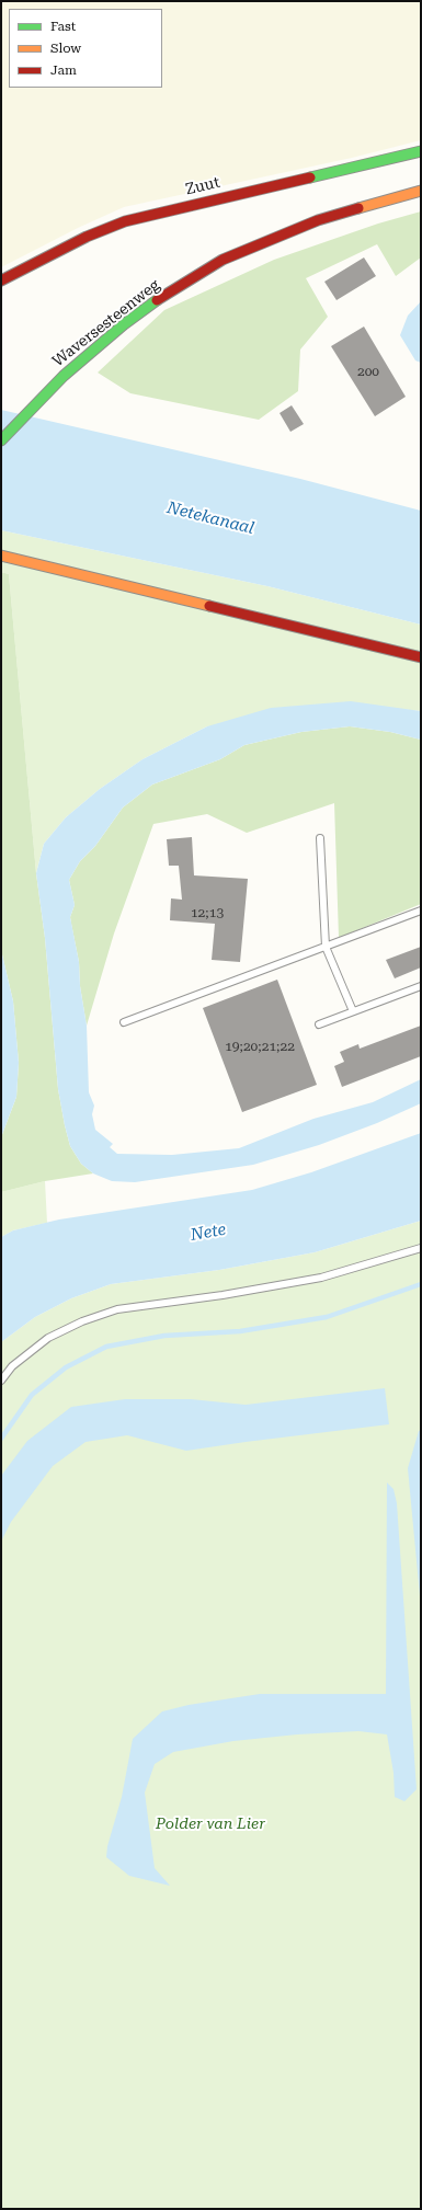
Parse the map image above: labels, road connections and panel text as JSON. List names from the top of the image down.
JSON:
{
  "streets": {
    "street": ["Zuut", "Waversesteenweg"]
  },
  "water": ["Netekanaal", "Nete"],
  "parks": ["Polder van Lier"],
  "house_numbers": ["200", "12;13", "19;20;21;22"],
  "legend": ["Fast", "Slow", "Jam"]
}
